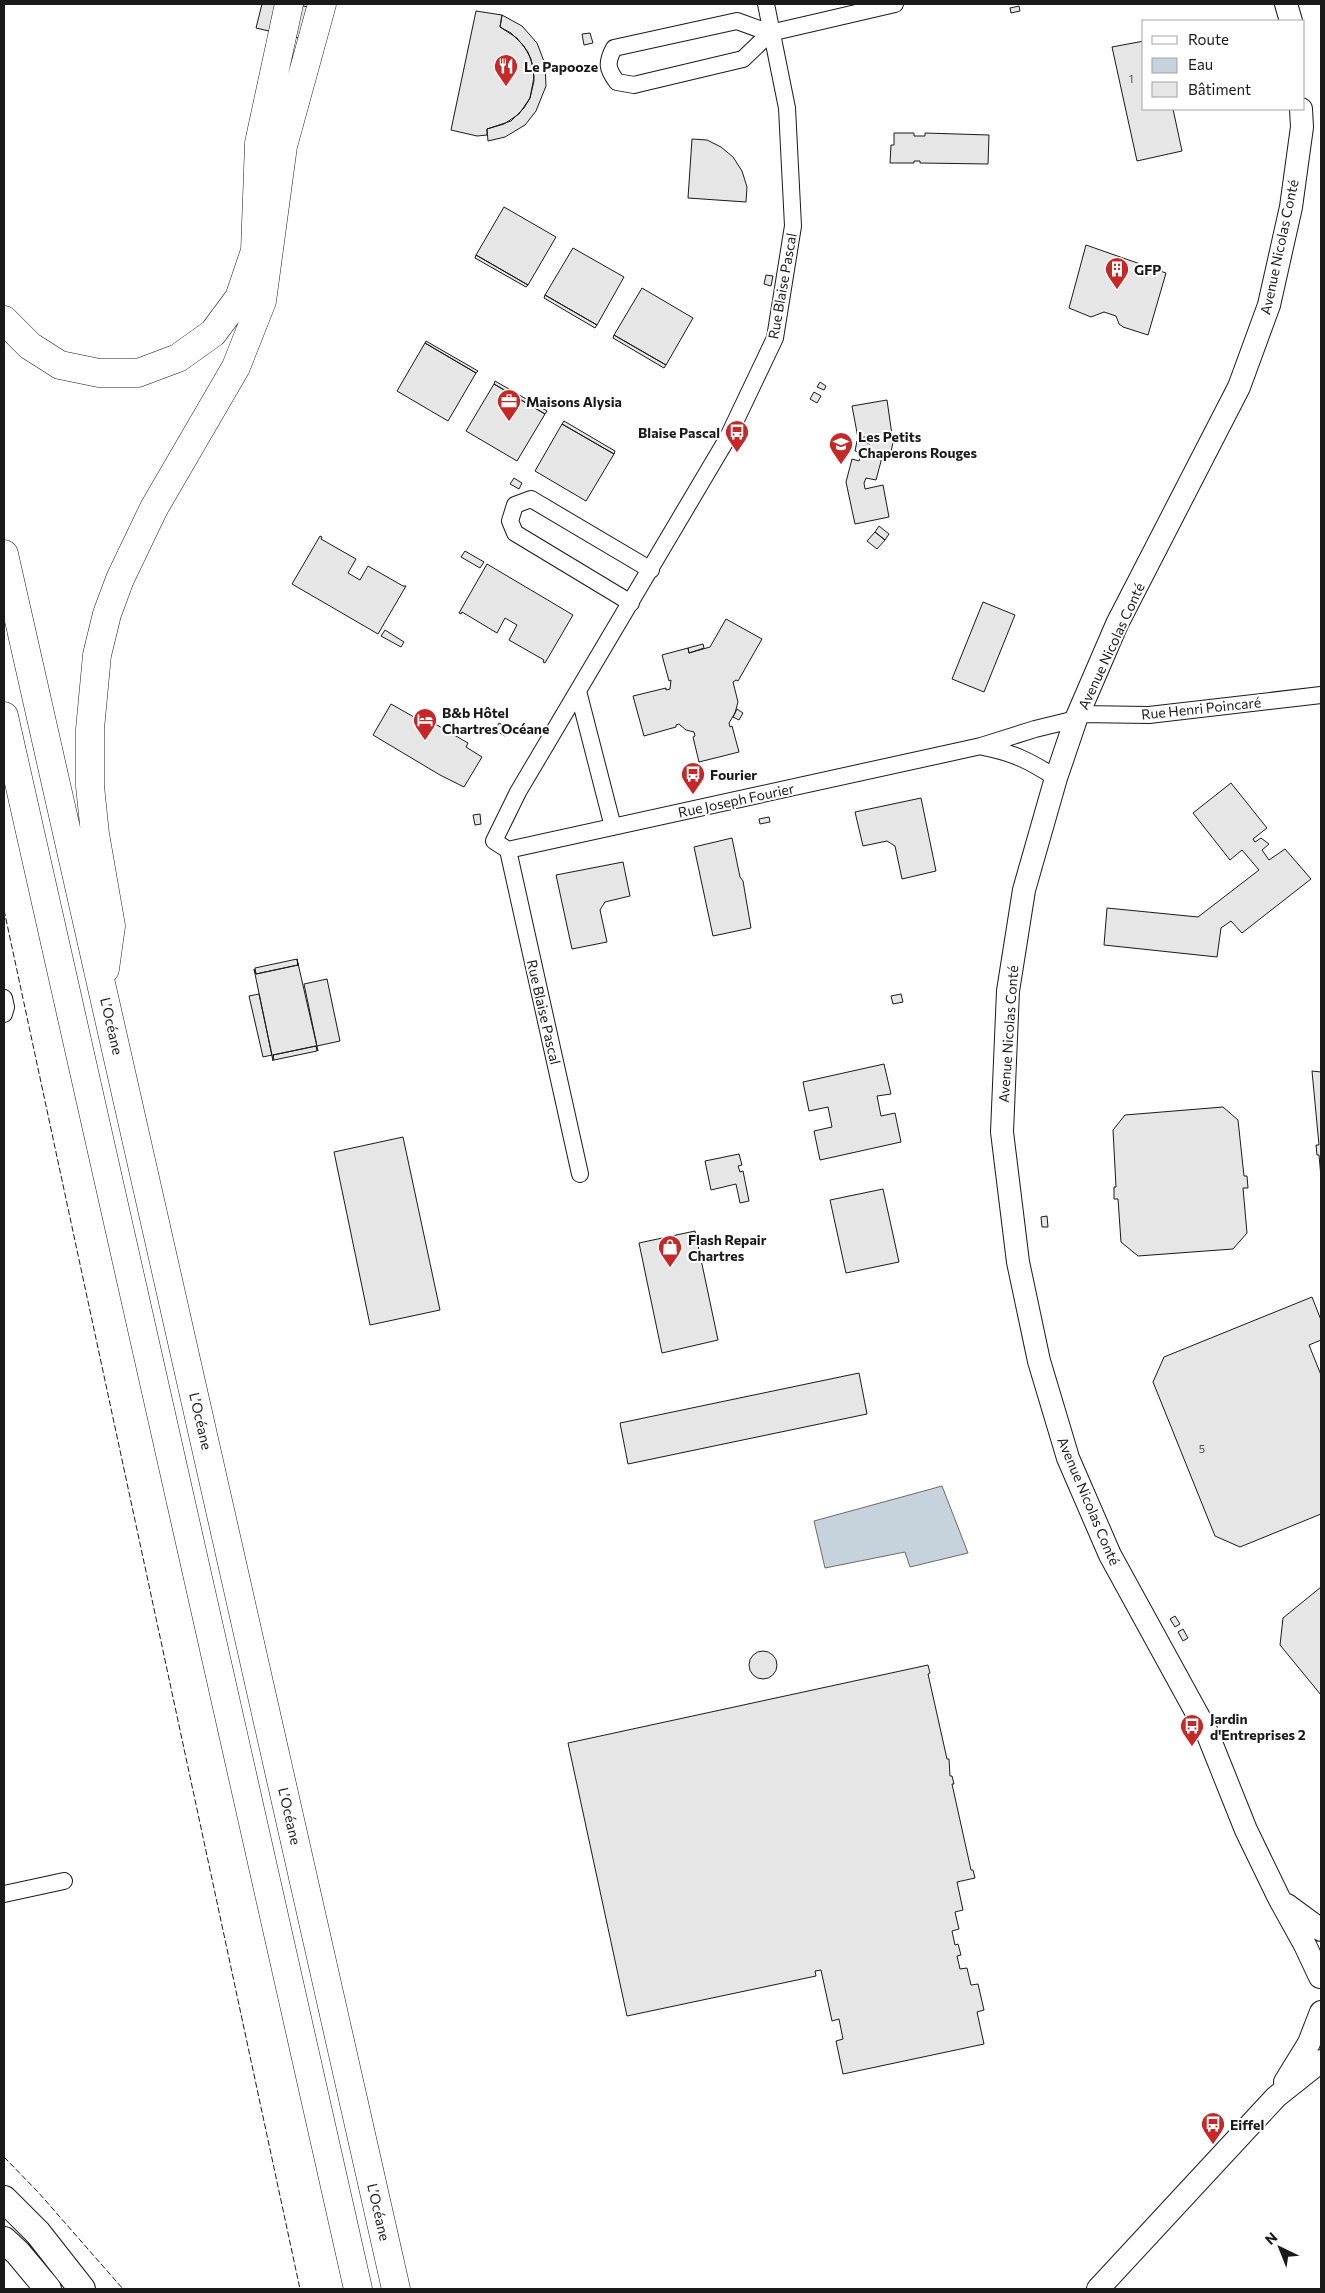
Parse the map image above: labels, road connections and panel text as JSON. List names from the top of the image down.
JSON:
{
  "streets": {
    "highway": ["L’Océane"],
    "street": [
      "Avenue Nicolas Conté",
      "Rue Blaise Pascal",
      "Rue Henri Poincaré",
      "Rue Joseph Fourier"
    ]
  },
  "crossings": [
    ["Avenue Nicolas Conté", "Rue Henri Poincaré"],
    ["Avenue Nicolas Conté", "Rue Joseph Fourier"],
    ["Rue Blaise Pascal", "Rue Joseph Fourier"],
    ["Rue Henri Poincaré", "Rue Joseph Fourier"]
  ],
  "places": {
    "restaurant": ["Le Papooze"],
    "building": ["GFP"],
    "office": ["Maisons Alysia"],
    "bus stop": [
      "Blaise Pascal",
      "Fourier",
      "Jardin d'Entreprises 2",
      "Eiffel"
    ],
    "school or university": ["Les Petits Chaperons Rouges"],
    "hotel": ["B&b Hôtel Chartres Océane"],
    "shop": ["Flash Repair Chartres"]
  },
  "house_numbers": ["1", "5"],
  "legend": ["Route", "Eau", "Bâtiment"],
  "north": "top left"
}
